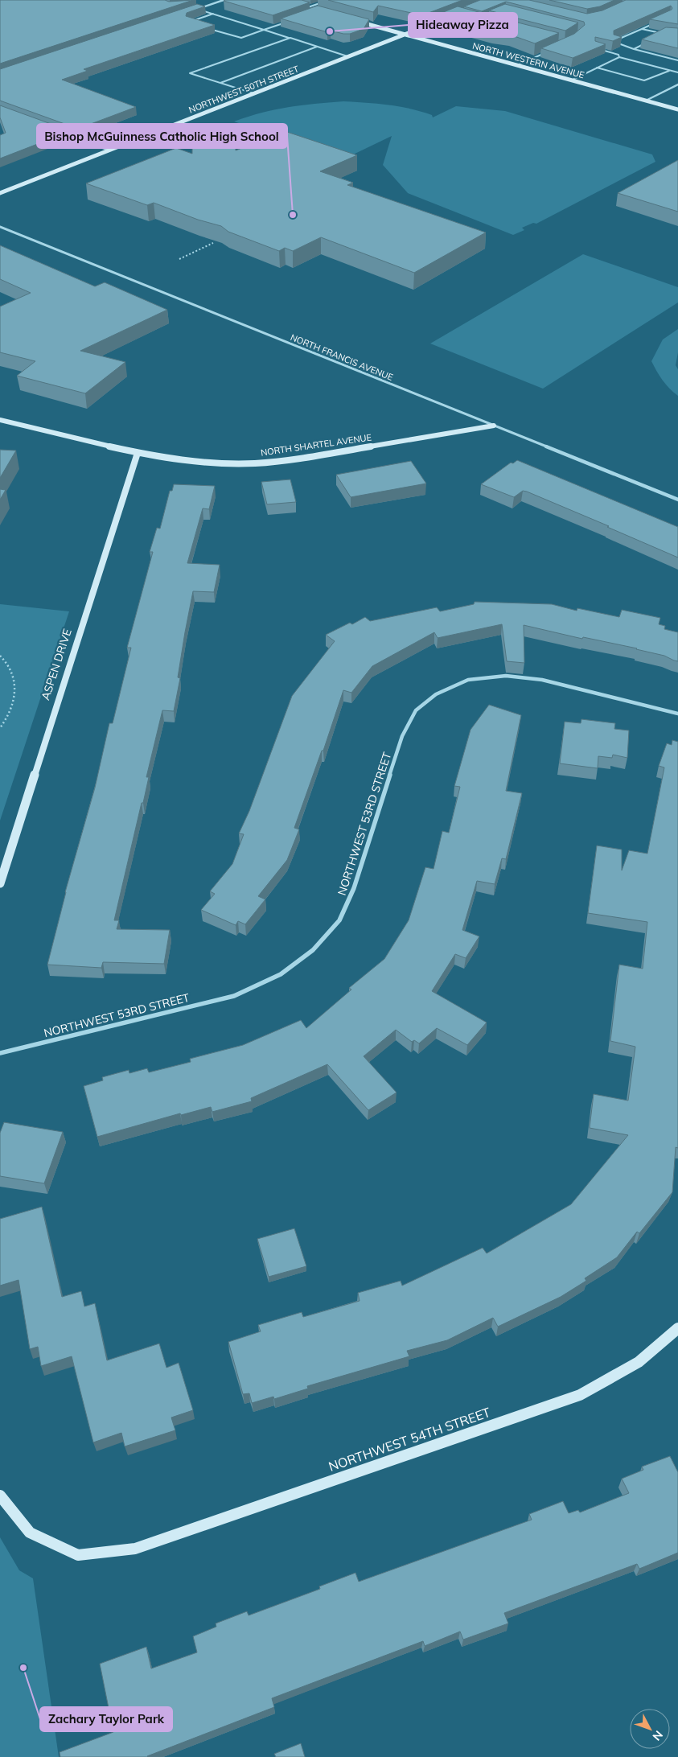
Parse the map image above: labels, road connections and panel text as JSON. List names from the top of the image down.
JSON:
{
  "streets": {
    "street": [
      "NORTH WESTERN AVENUE",
      "NORTHWEST 50TH STREET",
      "NORTH FRANCIS AVENUE",
      "NORTH SHARTEL AVENUE",
      "ASPEN DRIVE",
      "NORTHWEST 53RD STREET",
      "NORTHWEST 54TH STREET"
    ]
  },
  "crossings": [
    ["NORTH WESTERN AVENUE", "NORTHWEST 50TH STREET"],
    ["NORTH FRANCIS AVENUE", "NORTH SHARTEL AVENUE"],
    ["NORTH SHARTEL AVENUE", "ASPEN DRIVE"]
  ],
  "places": ["Hideaway Pizza", "Bishop McGuinness Catholic High School", "Zachary Taylor Park"],
  "north": "bottom right"
}
